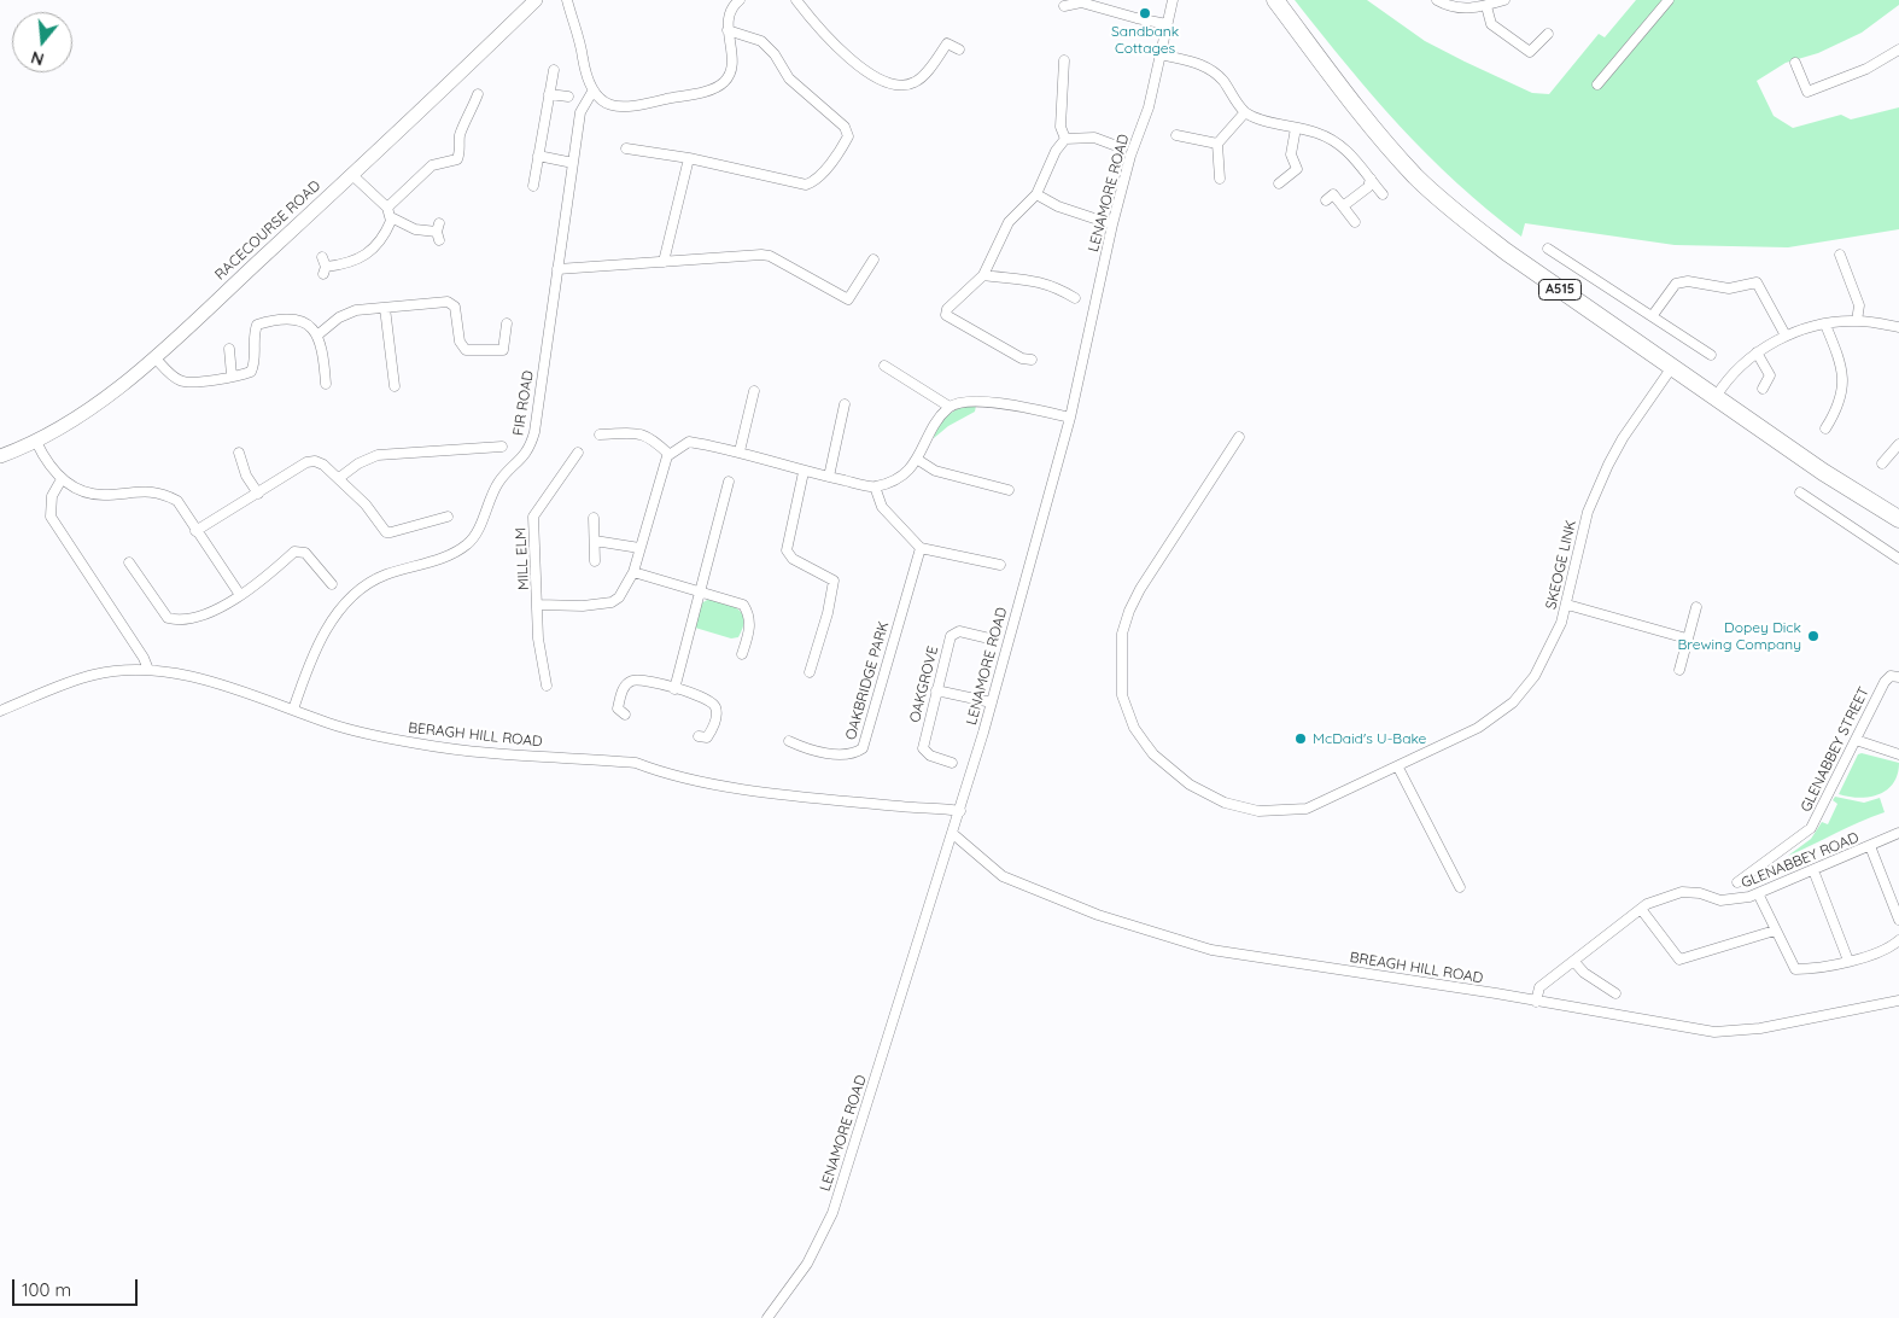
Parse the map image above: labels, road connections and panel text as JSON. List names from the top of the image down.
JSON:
{
  "streets": {
    "highway": ["A515"],
    "street": [
      "LENAMORE ROAD",
      "RACECOURSE ROAD",
      "FIR ROAD",
      "MILL ELM",
      "SKEOGE LINK",
      "OAKBRIDGE PARK",
      "OAKGROVE",
      "BERAGH HILL ROAD",
      "GLENABBEY STREET",
      "GLENABBEY ROAD",
      "BREAGH HILL ROAD"
    ]
  },
  "crossings": [
    ["LENAMORE ROAD", "BERAGH HILL ROAD"],
    ["LENAMORE ROAD", "BREAGH HILL ROAD"],
    ["A515", "SKEOGE LINK"],
    ["FIR ROAD", "BERAGH HILL ROAD"],
    ["GLENABBEY ROAD", "BREAGH HILL ROAD"]
  ],
  "places": ["Sandbank Cottages", "Dopey Dick Brewing Company", "McDaid's U-Bake"],
  "scale_bar": "100 m",
  "north": "bottom"
}
